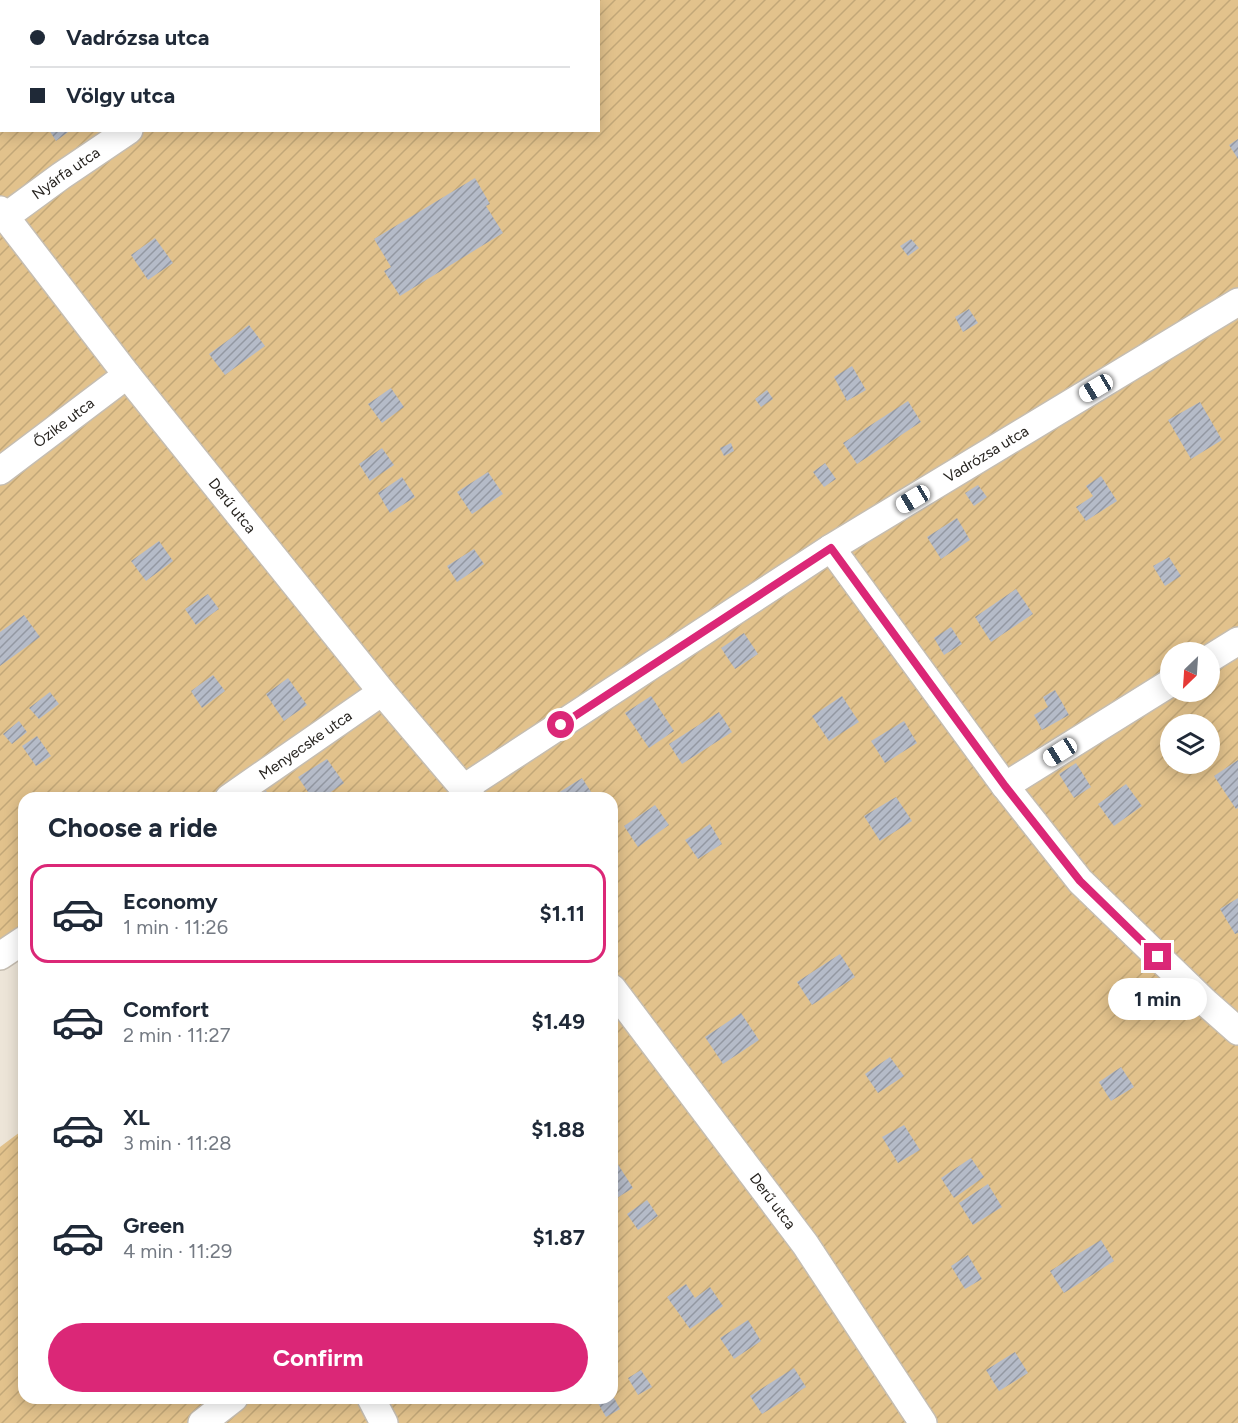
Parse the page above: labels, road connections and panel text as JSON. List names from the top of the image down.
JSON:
{
  "streets": {
    "street": [
      "Nyárfa utca",
      "Őzike utca",
      "Vadrózsa utca",
      "Derű utca",
      "Menyecske utca"
    ]
  },
  "crossings": [
    ["Nyárfa utca", "Derű utca"],
    ["Őzike utca", "Derű utca"],
    ["Derű utca", "Menyecske utca"]
  ],
  "north": "bottom left",
  "page": {
    "banner": ["Vadrózsa utca", "Völgy utca"],
    "heading": "Choose a ride",
    "list": [
      {
        "name": "Economy",
        "note": "1 min · 11:26",
        "value": "$1.11"
      },
      {
        "name": "Comfort",
        "note": "2 min · 11:27",
        "value": "$1.49"
      },
      {
        "name": "XL",
        "note": "3 min · 11:28",
        "value": "$1.88"
      },
      {
        "name": "Green",
        "note": "4 min · 11:29",
        "value": "$1.87"
      }
    ],
    "bubble": "1 min",
    "buttons": "Confirm"
  }
}
